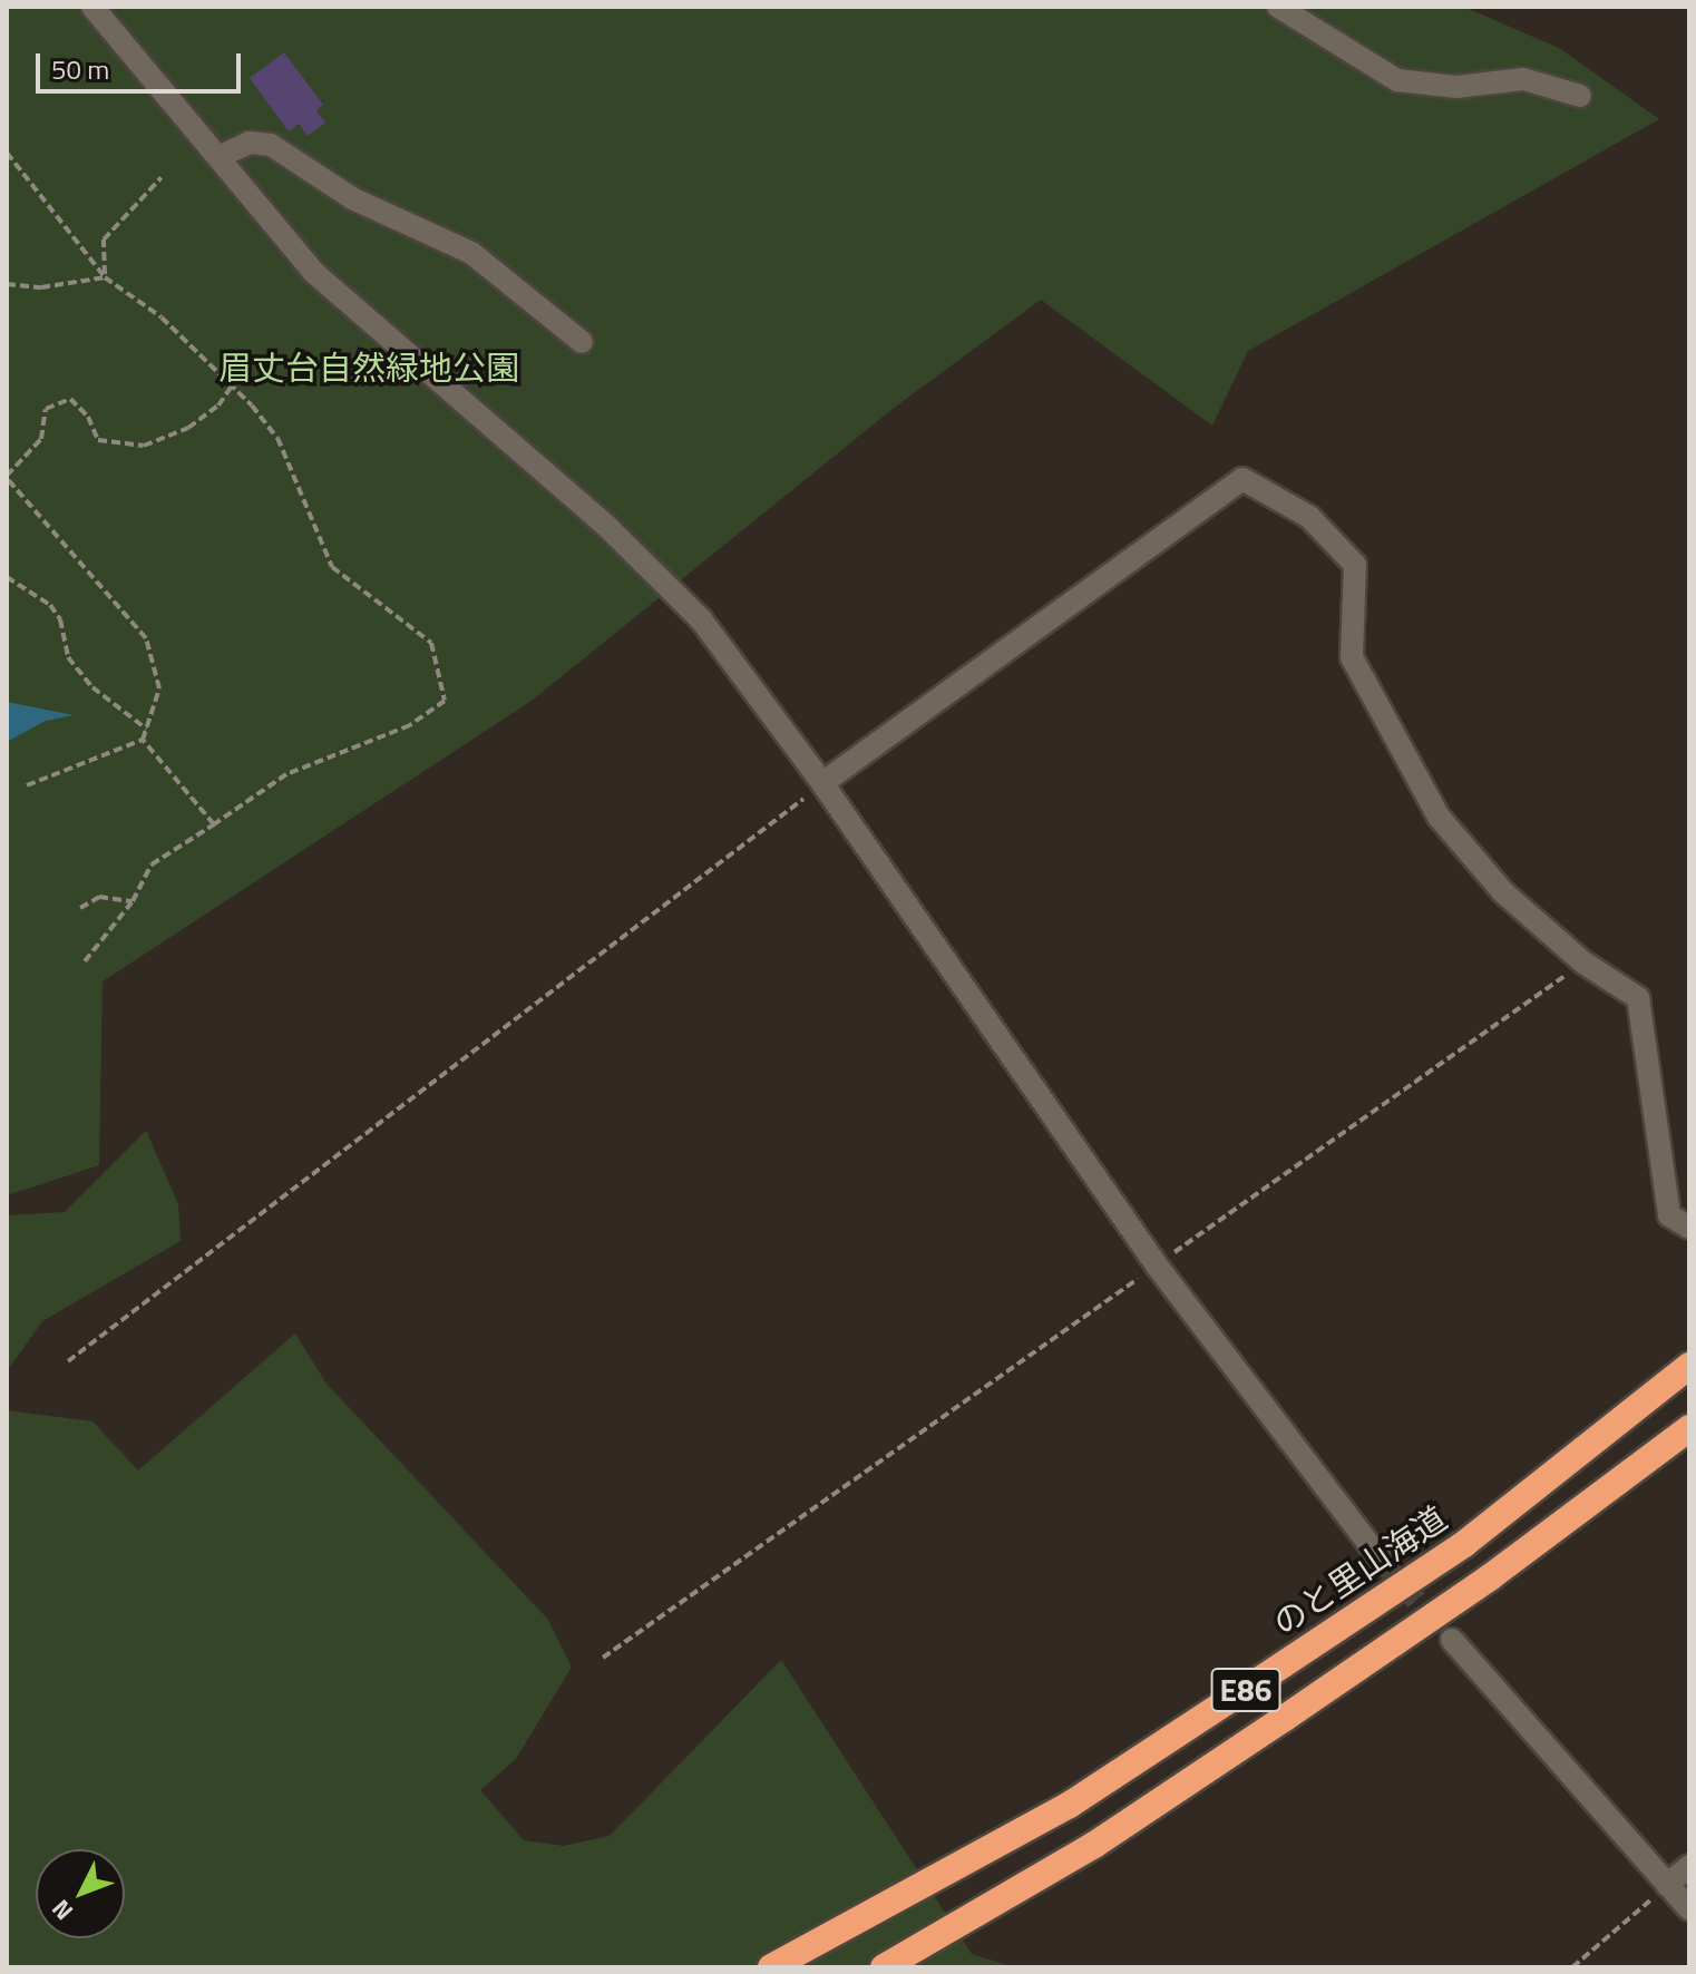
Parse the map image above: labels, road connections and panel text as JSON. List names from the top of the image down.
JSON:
{
  "streets": {
    "highway": ["のと里山海道", "E86"]
  },
  "parks": ["眉丈台自然緑地公園"],
  "scale_bar": "50 m",
  "north": "bottom left"
}
